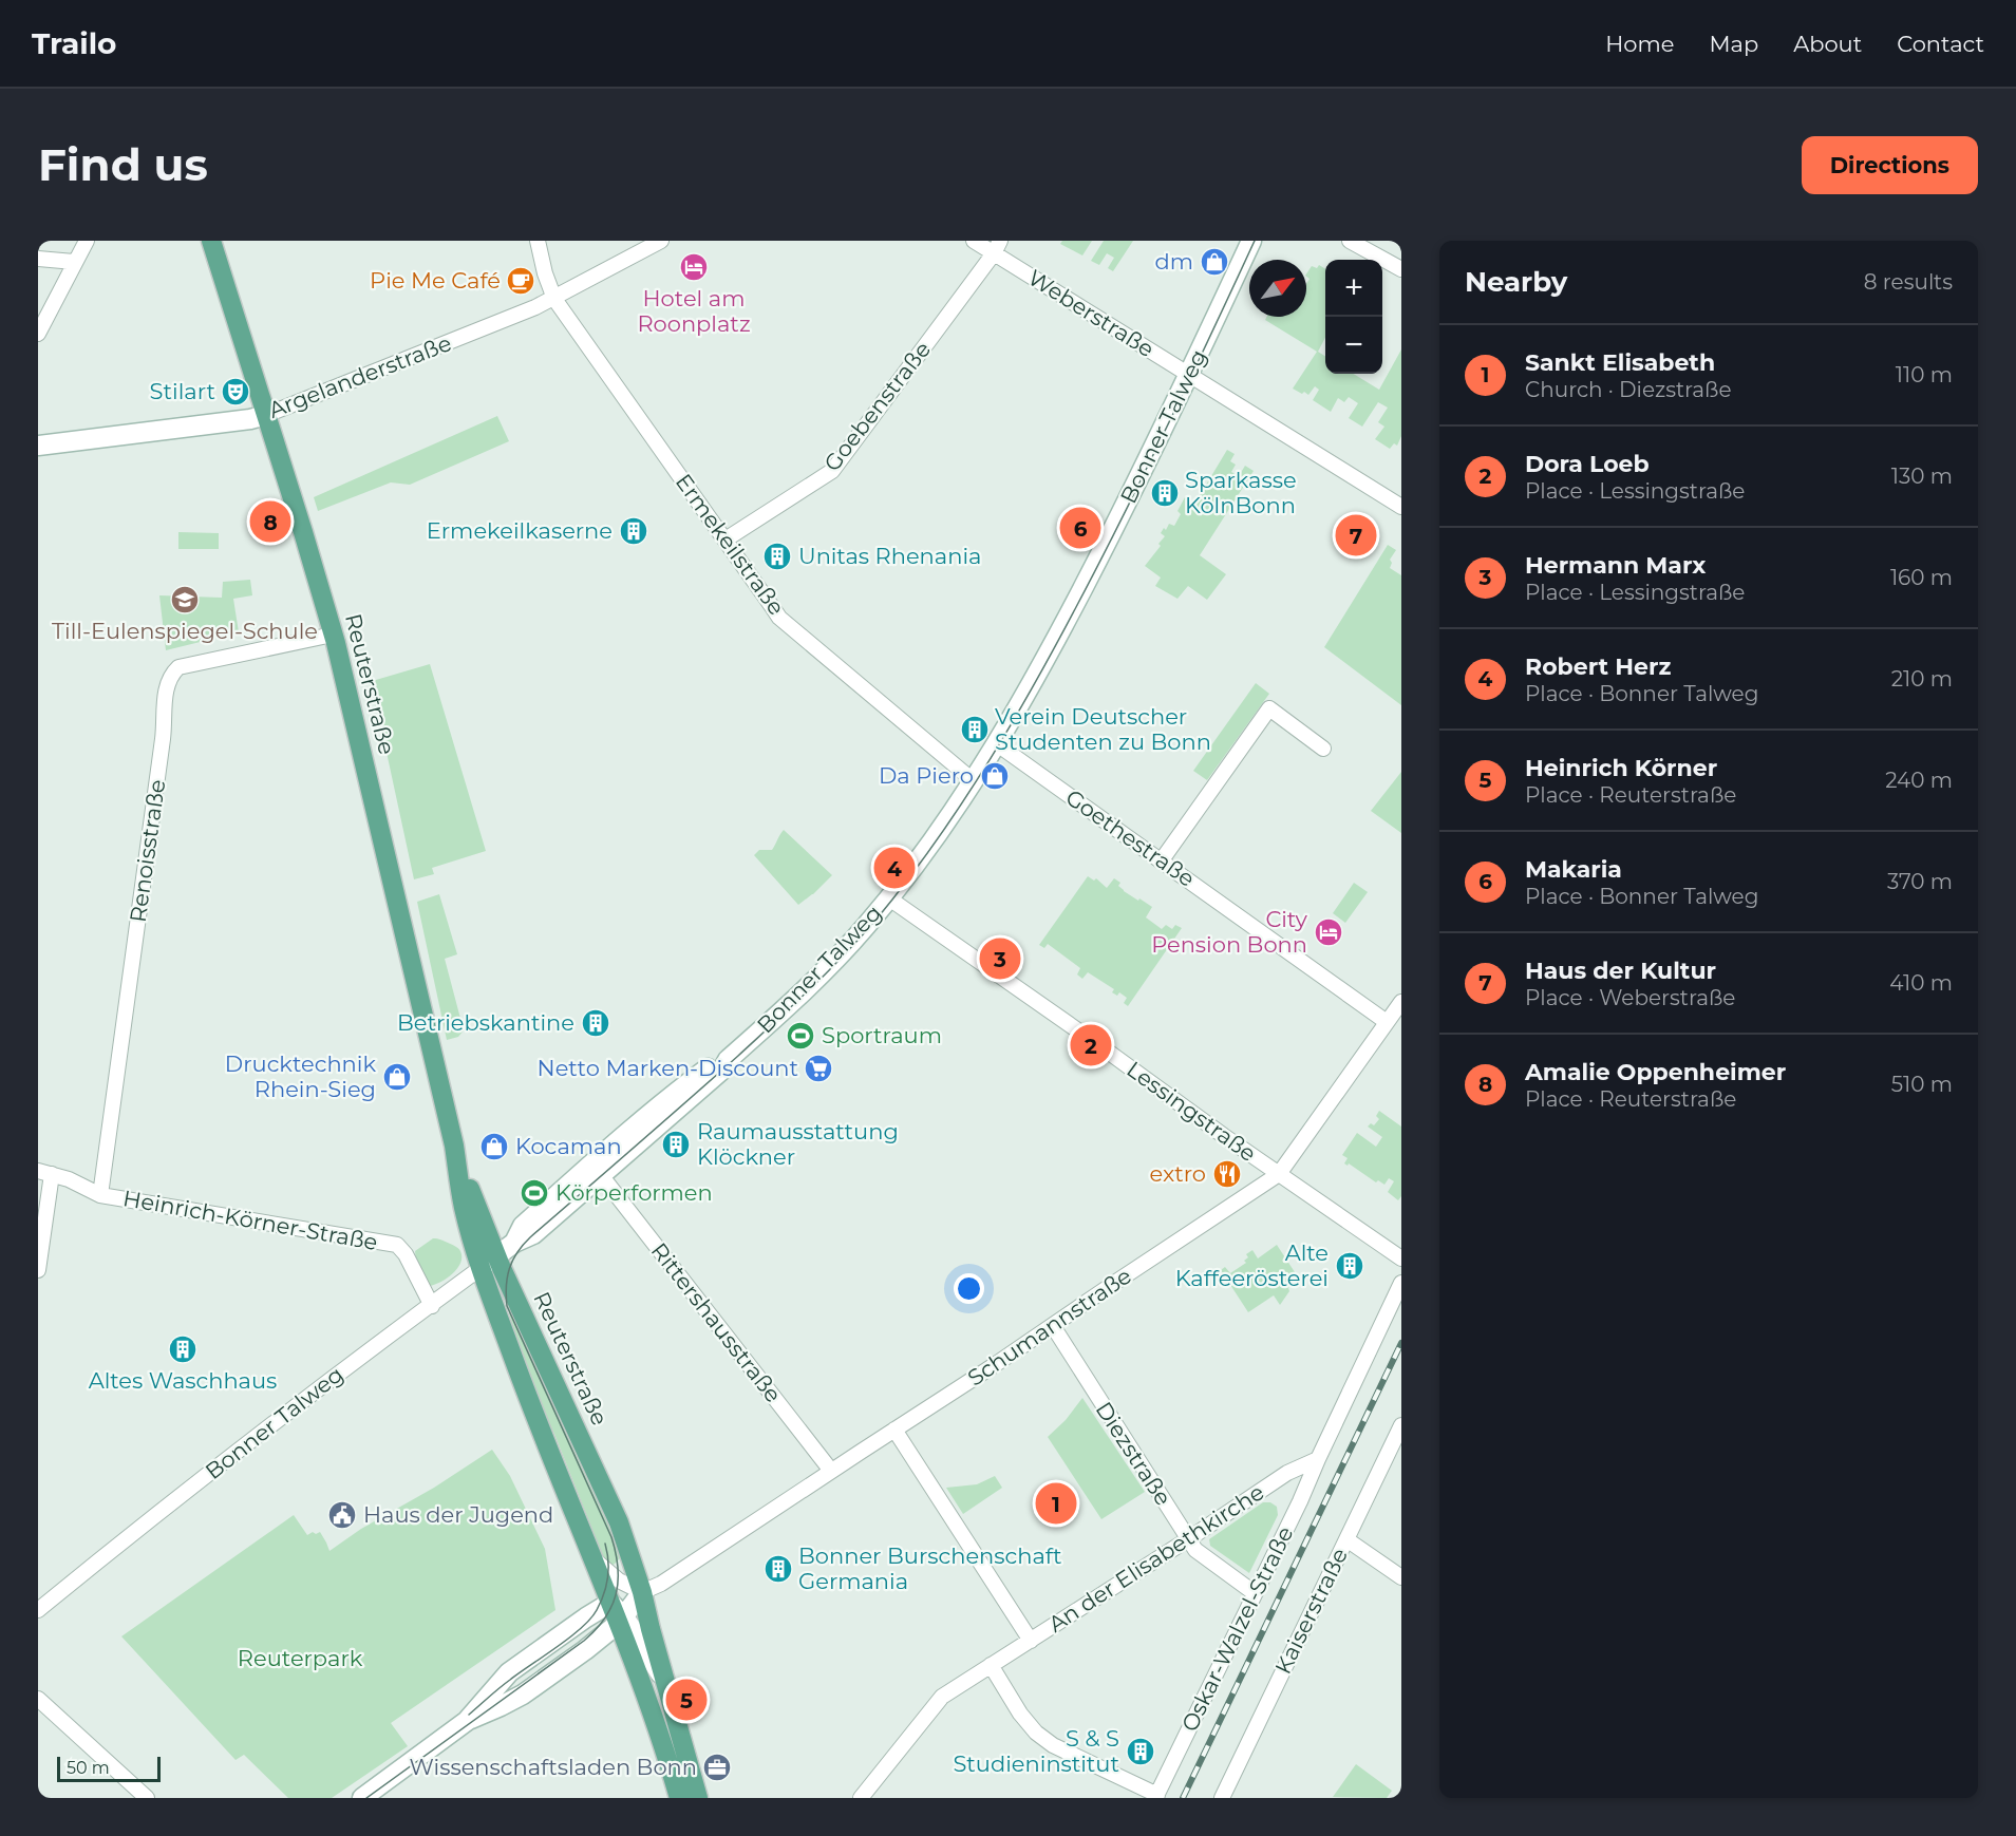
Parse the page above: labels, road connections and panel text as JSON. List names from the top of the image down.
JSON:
{
  "streets": {
    "main road": ["Reuterstraße"],
    "street": [
      "Weberstraße",
      "Argelanderstraße",
      "Goebenstraße",
      "Bonner Talweg",
      "Ermekeilstraße",
      "Goethestraße",
      "Renoisstraße",
      "Lessingstraße",
      "Heinrich-Körner-Straße",
      "Rittershausstraße",
      "Schumannstraße",
      "Diezstraße",
      "An der Elisabethkirche",
      "Kaiserstraße",
      "Oskar-Walzel-Straße"
    ]
  },
  "crossings": [
    ["Weberstraße", "Goebenstraße"],
    ["Weberstraße", "Bonner Talweg"],
    ["Argelanderstraße", "Ermekeilstraße"],
    ["Argelanderstraße", "Reuterstraße"],
    ["Goebenstraße", "Ermekeilstraße"],
    ["Bonner Talweg", "Ermekeilstraße"],
    ["Bonner Talweg", "Reuterstraße"],
    ["Bonner Talweg", "Goethestraße"],
    ["Bonner Talweg", "Lessingstraße"],
    ["Bonner Talweg", "Heinrich-Körner-Straße"],
    ["Bonner Talweg", "Rittershausstraße"],
    ["Reuterstraße", "Renoisstraße"],
    ["Reuterstraße", "Schumannstraße"],
    ["Goethestraße", "Schumannstraße"],
    ["Renoisstraße", "Heinrich-Körner-Straße"],
    ["Lessingstraße", "Schumannstraße"],
    ["Rittershausstraße", "Schumannstraße"],
    ["Schumannstraße", "Diezstraße"],
    ["Diezstraße", "An der Elisabethkirche"],
    ["Diezstraße", "Oskar-Walzel-Straße"],
    ["An der Elisabethkirche", "Oskar-Walzel-Straße"]
  ],
  "parks": ["Reuterpark"],
  "places": {
    "shop": [
      "dm",
      "Da Piero",
      "Drucktechnik Rhein-Sieg",
      "Kocaman"
    ],
    "hotel": ["Hotel am Roonplatz", "City Pension Bonn"],
    "cafe": ["Pie Me Café"],
    "theatre": ["Stilart"],
    "building": [
      "Sparkasse KölnBonn",
      "Ermekeilkaserne",
      "Unitas Rhenania",
      "Verein Deutscher Studenten zu Bonn",
      "Betriebskantine",
      "Raumausstattung Klöckner",
      "Alte Kaffeerösterei",
      "Altes Waschhaus",
      "Bonner Burschenschaft Germania",
      "S & S Studieninstitut"
    ],
    "school or university": ["Till-Eulenspiegel-Schule"],
    "sports": ["Sportraum", "Körperformen"],
    "supermarket": ["Netto Marken-Discount"],
    "restaurant": ["extro"],
    "public building": ["Haus der Jugend"],
    "office": ["Wissenschaftsladen Bonn"]
  },
  "scale_bar": "50 m",
  "north": "top right",
  "page": {
    "header": "Trailo",
    "nav": [
      "Home",
      "Map",
      "About",
      "Contact"
    ],
    "buttons": "Directions",
    "title": "Find us",
    "heading": ["Nearby", "8 results"],
    "map_buttons": ["+", "−"],
    "list": [
      {
        "mark": "1",
        "name": "Sankt Elisabeth",
        "note": "Church · Diezstraße",
        "value": "110 m"
      },
      {
        "mark": "2",
        "name": "Dora Loeb",
        "note": "Place · Lessingstraße",
        "value": "130 m"
      },
      {
        "mark": "3",
        "name": "Hermann Marx",
        "note": "Place · Lessingstraße",
        "value": "160 m"
      },
      {
        "mark": "4",
        "name": "Robert Herz",
        "note": "Place · Bonner Talweg",
        "value": "210 m"
      },
      {
        "mark": "5",
        "name": "Heinrich Körner",
        "note": "Place · Reuterstraße",
        "value": "240 m"
      },
      {
        "mark": "6",
        "name": "Makaria",
        "note": "Place · Bonner Talweg",
        "value": "370 m"
      },
      {
        "mark": "7",
        "name": "Haus der Kultur",
        "note": "Place · Weberstraße",
        "value": "410 m"
      },
      {
        "mark": "8",
        "name": "Amalie Oppenheimer",
        "note": "Place · Reuterstraße",
        "value": "510 m"
      }
    ],
    "pins": [
      "8",
      "6",
      "7",
      "4",
      "3",
      "2",
      "1",
      "5"
    ],
    "scale": "50 m"
  }
}
